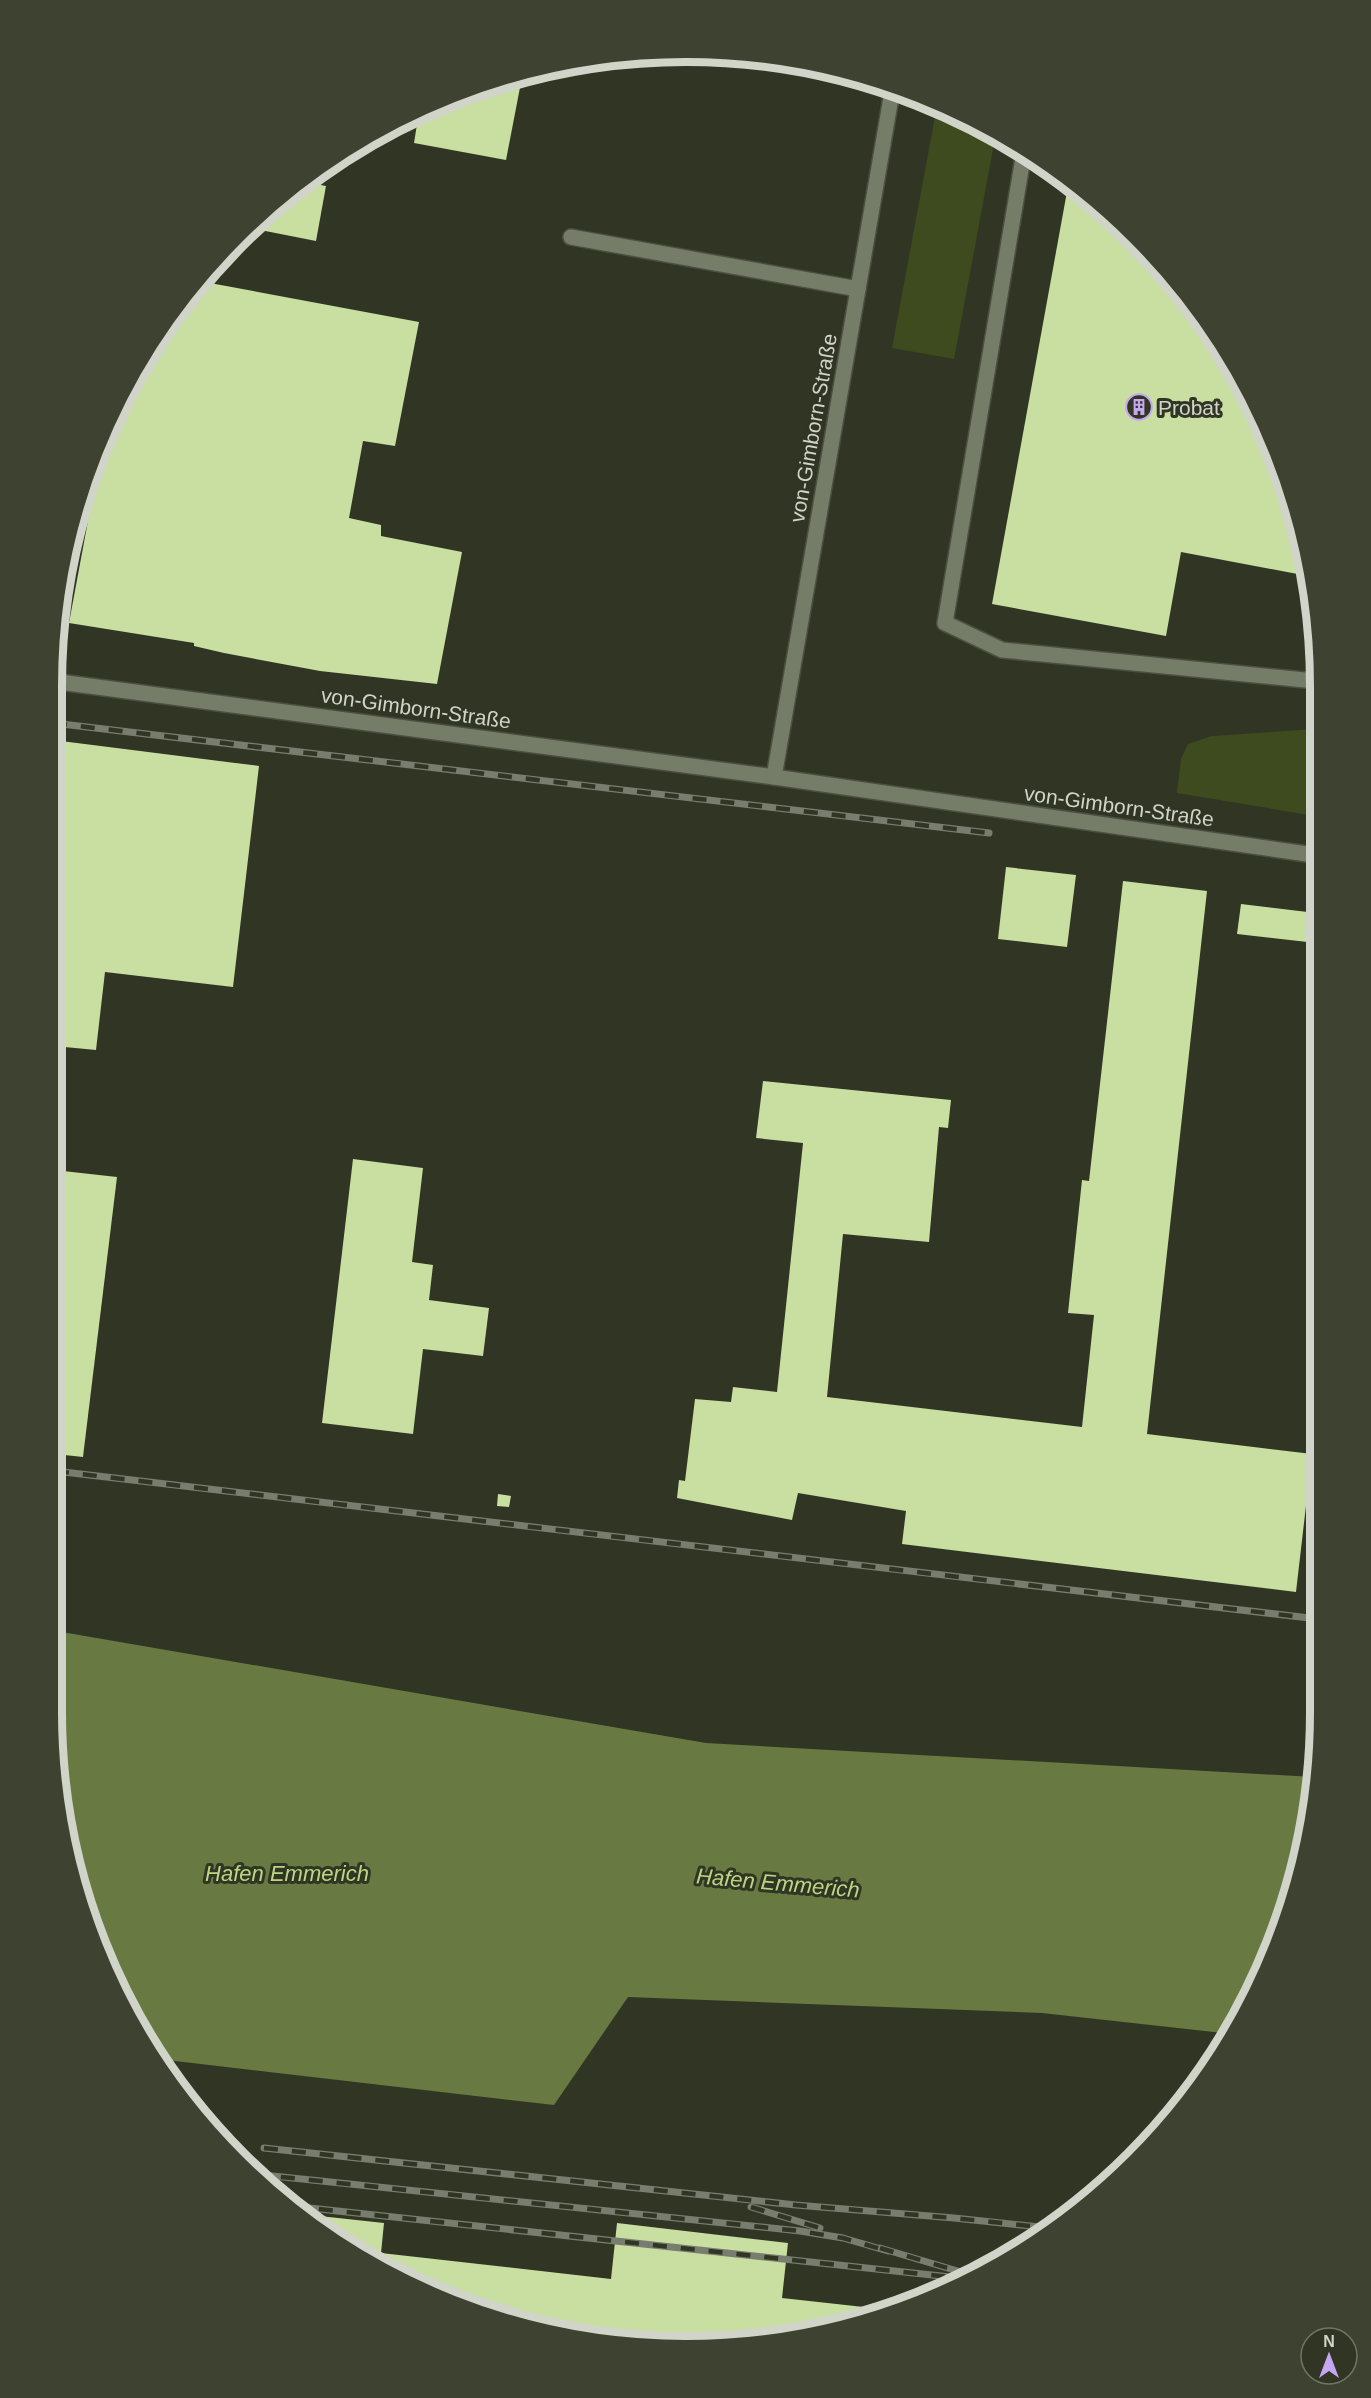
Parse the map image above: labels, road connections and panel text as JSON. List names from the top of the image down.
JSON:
{
  "streets": {
    "street": ["von-Gimborn-Straße"]
  },
  "water": ["Hafen Emmerich"],
  "places": {
    "building": ["Probat"]
  },
  "north": "top"
}
